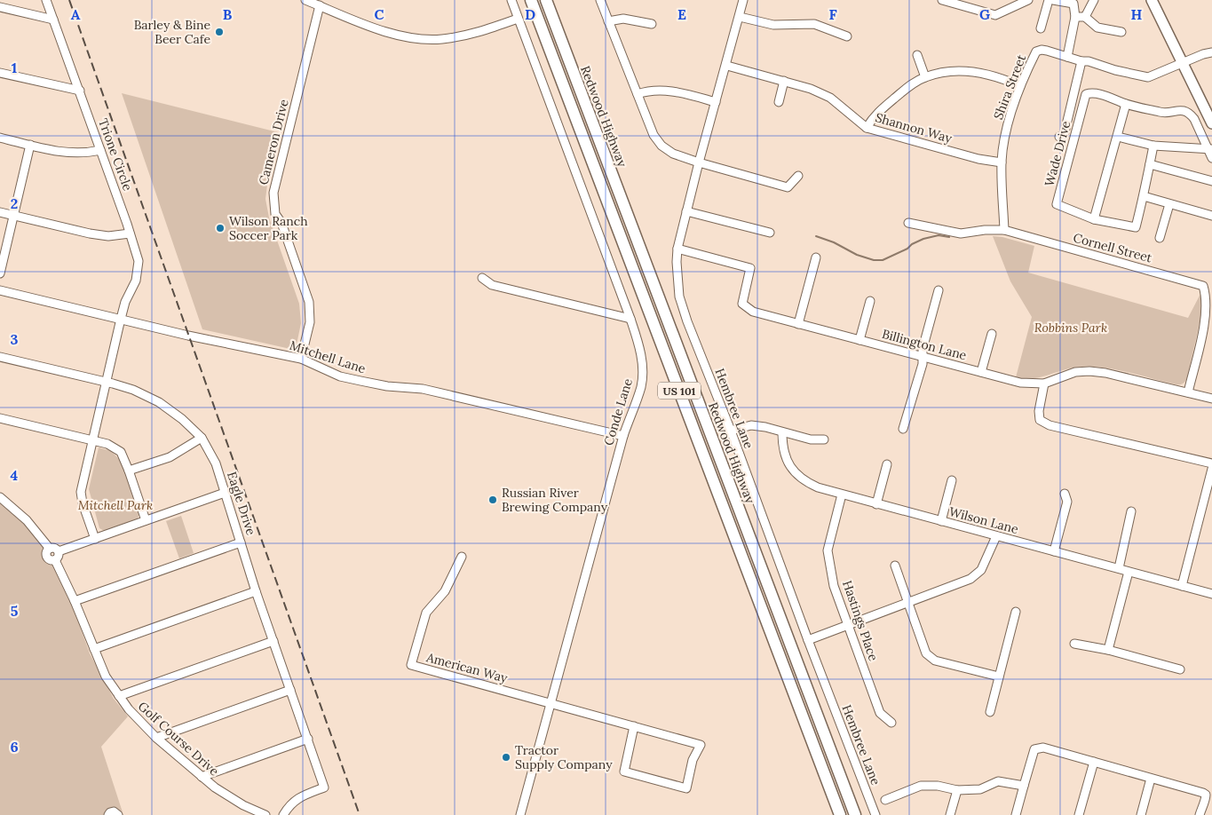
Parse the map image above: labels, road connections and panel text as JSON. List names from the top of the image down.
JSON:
{
  "streets": {
    "highway": ["Redwood Highway", "US 101"],
    "street": [
      "Shira Street",
      "Shannon Way",
      "Cameron Drive",
      "Wade Drive",
      "Trione Circle",
      "Cornell Street",
      "Billington Lane",
      "Mitchell Lane",
      "Hembree Lane",
      "Conde Lane",
      "Eagle Drive",
      "Wilson Lane",
      "Hastings Place",
      "American Way",
      "Golf Course Drive"
    ]
  },
  "crossings": [
    ["Shira Street", "Shannon Way"],
    ["Shira Street", "Cornell Street"],
    ["Shannon Way", "Hembree Lane"],
    ["Cameron Drive", "Mitchell Lane"],
    ["Trione Circle", "Mitchell Lane"],
    ["Trione Circle", "Eagle Drive"],
    ["Cornell Street", "Billington Lane"],
    ["Billington Lane", "Hembree Lane"],
    ["Mitchell Lane", "Conde Lane"],
    ["Conde Lane", "American Way"],
    ["Wilson Lane", "Hastings Place"]
  ],
  "parks": ["Robbins Park", "Mitchell Park"],
  "places": [
    "Barley & Bine Beer Cafe",
    "Wilson Ranch Soccer Park",
    "Russian River Brewing Company",
    "Tractor Supply Company"
  ],
  "grid": {
    "columns": [
      "A",
      "B",
      "C",
      "D",
      "E",
      "F",
      "G",
      "H"
    ],
    "rows": [
      "1",
      "2",
      "3",
      "4",
      "5",
      "6"
    ]
  }
}
